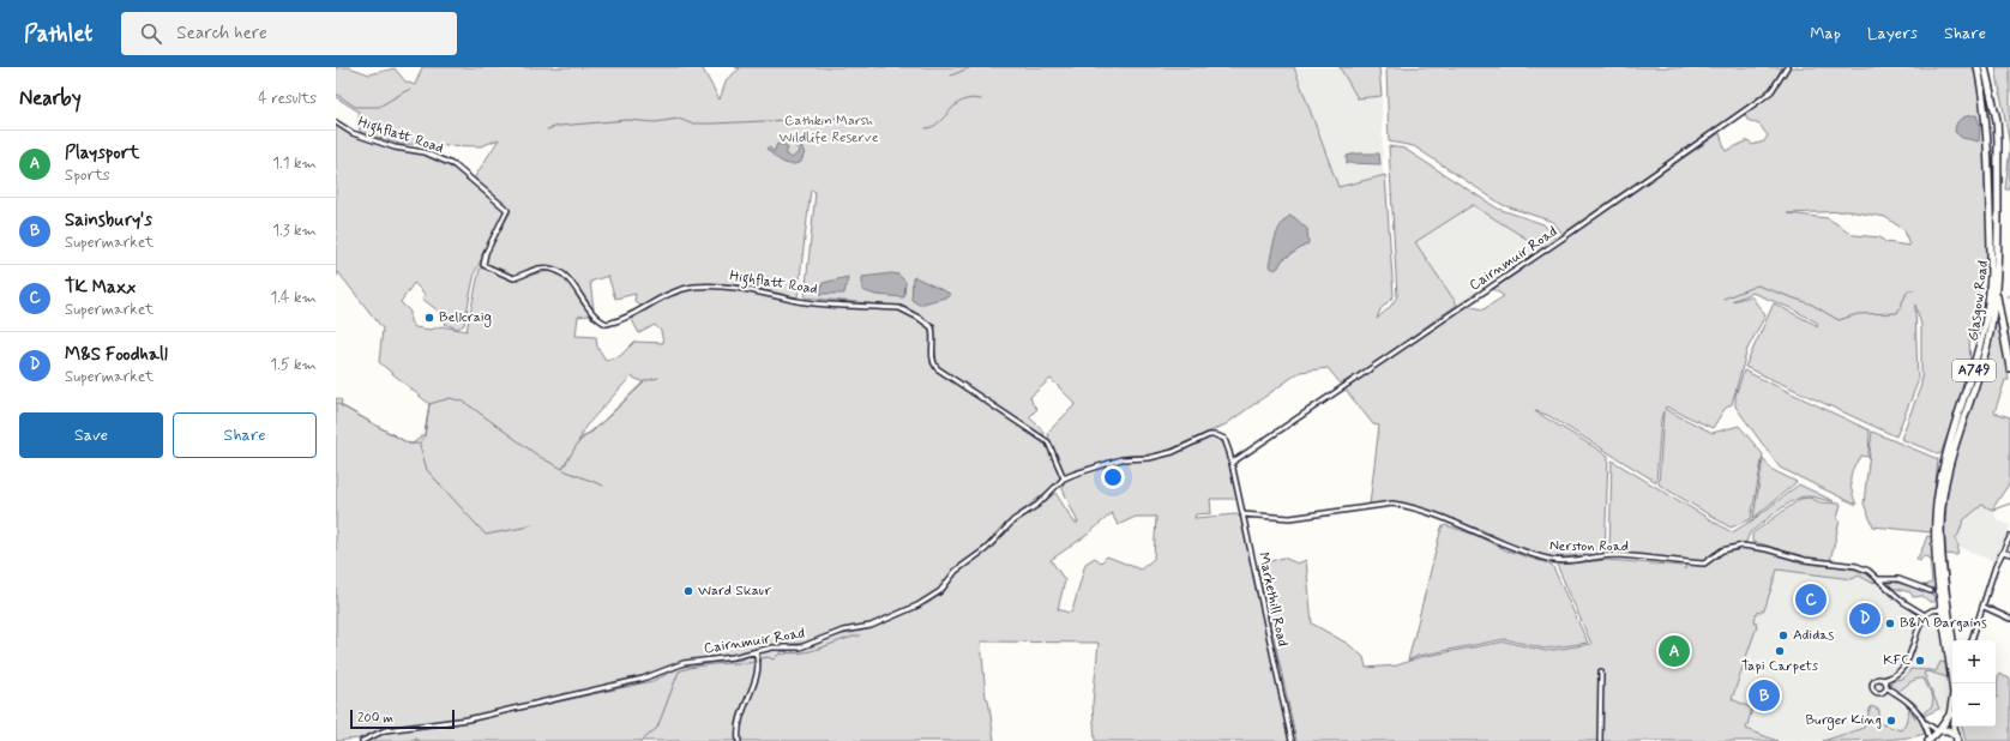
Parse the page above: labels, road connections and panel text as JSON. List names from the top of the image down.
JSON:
{
  "streets": {
    "main road": ["Glasgow Road", "A749"],
    "street": [
      "Highflatt Road",
      "Cairnmuir Road",
      "Nerston Road",
      "Markethill Road"
    ]
  },
  "crossings": [
    ["Highflatt Road", "Cairnmuir Road"],
    ["Cairnmuir Road", "Markethill Road"],
    ["Glasgow Road", "A749"],
    ["Nerston Road", "Markethill Road"]
  ],
  "parks": ["Cathkin Marsh Wildlife Reserve"],
  "places": [
    "Bellcraig",
    "Ward Skaur",
    "B&M Bargains",
    "Adidas",
    "Tapi Carpets",
    "KFC",
    "Burger King"
  ],
  "scale_bar": "200 m",
  "page": {
    "header": "Pathlet",
    "search": "Search here",
    "nav": ["Map", "Layers", "Share"],
    "heading": ["Nearby", "4 results"],
    "list": [
      {
        "mark": "A",
        "name": "Playsport",
        "note": "Sports",
        "value": "1.1 km"
      },
      {
        "mark": "B",
        "name": "Sainsbury's",
        "note": "Supermarket",
        "value": "1.3 km"
      },
      {
        "mark": "C",
        "name": "TK Maxx",
        "note": "Supermarket",
        "value": "1.4 km"
      },
      {
        "mark": "D",
        "name": "M&S Foodhall",
        "note": "Supermarket",
        "value": "1.5 km"
      }
    ],
    "buttons": ["Save", "Share"],
    "pins": [
      "C",
      "D",
      "A",
      "B"
    ],
    "map_buttons": ["+", "−"],
    "scale": "200 m"
  }
}
